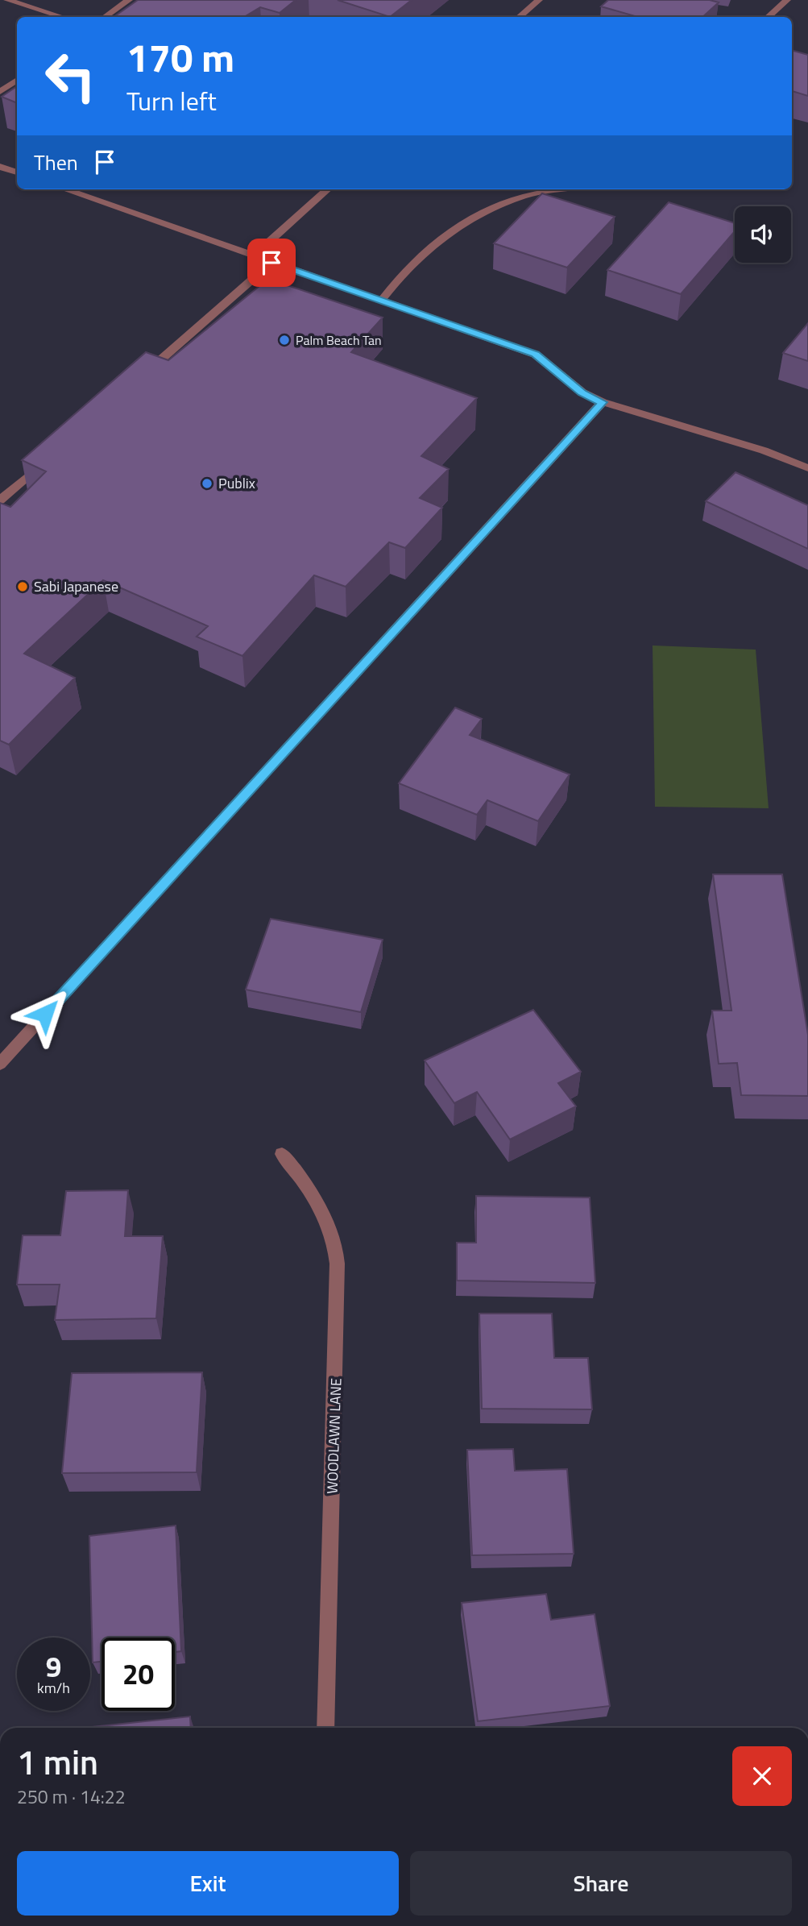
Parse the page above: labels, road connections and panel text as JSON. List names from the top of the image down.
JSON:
{
  "streets": {
    "street": ["WOODLAWN LANE"]
  },
  "places": ["Palm Beach Tan", "Publix", "Sabi Japanese"],
  "page": {
    "turn": ["170 m", "Turn left"],
    "then": "Then",
    "speed": "9 km/h",
    "limit": "20",
    "heading": ["1 min", "250 m · 14:22"],
    "buttons": ["Exit", "Share"]
  }
}
